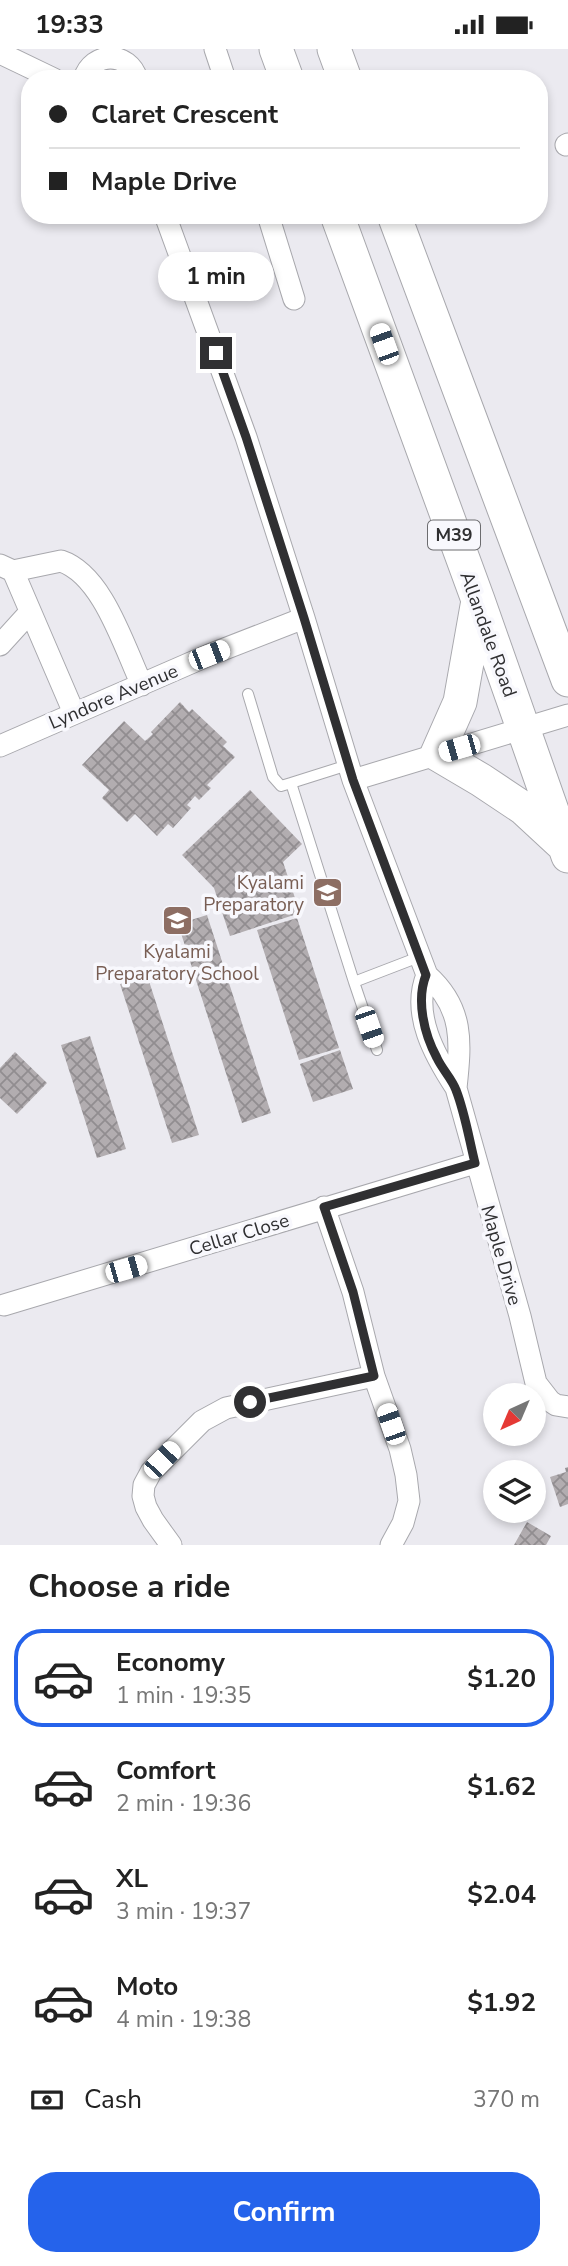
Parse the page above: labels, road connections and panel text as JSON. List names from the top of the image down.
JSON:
{
  "streets": {
    "main road": ["M39", "Allandale Road"],
    "street": ["Lyndore Avenue", "Cellar Close", "Maple Drive"]
  },
  "crossings": [
    ["Lyndore Avenue", "Maple Drive"],
    ["Cellar Close", "Maple Drive"]
  ],
  "places": {
    "school or university": ["Kyalami Preparatory", "Kyalami Preparatory School"]
  },
  "north": "bottom left",
  "page": {
    "status": "19:33",
    "banner": ["Claret Crescent", "Maple Drive"],
    "bubble": "1 min",
    "heading": "Choose a ride",
    "list": [
      {
        "name": "Economy",
        "note": "1 min · 19:35",
        "value": "$1.20"
      },
      {
        "name": "Comfort",
        "note": "2 min · 19:36",
        "value": "$1.62"
      },
      {
        "name": "XL",
        "note": "3 min · 19:37",
        "value": "$2.04"
      },
      {
        "name": "Moto",
        "note": "4 min · 19:38",
        "value": "$1.92"
      }
    ],
    "pay": ["Cash", "370 m"],
    "buttons": "Confirm"
  }
}
